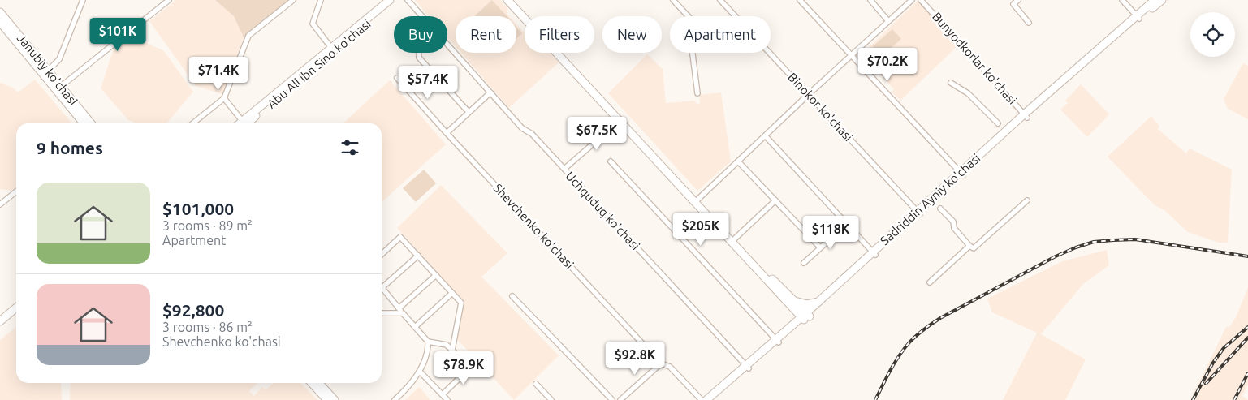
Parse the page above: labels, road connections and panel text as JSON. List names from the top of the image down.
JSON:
{
  "streets": {
    "main road": ["Abu Ali ibn Sino ko'chasi", "Janubiy ko'chasi", "Sadriddin Ayniy ko'chasi"],
    "street": [
      "Bunyodkorlar ko'chasi",
      "Binokor ko'chasi",
      "Uchquduq ko'chasi",
      "Shevchenko ko'chasi"
    ]
  },
  "crossings": [
    ["Bunyodkorlar ko'chasi", "Sadriddin Ayniy ko'chasi"],
    ["Binokor ko'chasi", "Sadriddin Ayniy ko'chasi"],
    ["Sadriddin Ayniy ko'chasi", "Uchquduq ko'chasi"]
  ],
  "page": {
    "chip": [
      "Buy",
      "Rent",
      "Filters",
      "New",
      "Apartment"
    ],
    "price": [
      "$101K",
      "$70.2K",
      "$71.4K",
      "$57.4K",
      "$67.5K",
      "$205K",
      "$118K",
      "$92.8K",
      "$78.9K"
    ],
    "heading": "9 homes",
    "list": [
      {
        "name": "$101,000",
        "note": "3 rooms · 89 m² · Apartment"
      },
      {
        "name": "$92,800",
        "note": "3 rooms · 86 m² · Shevchenko ko'chasi"
      }
    ]
  }
}
